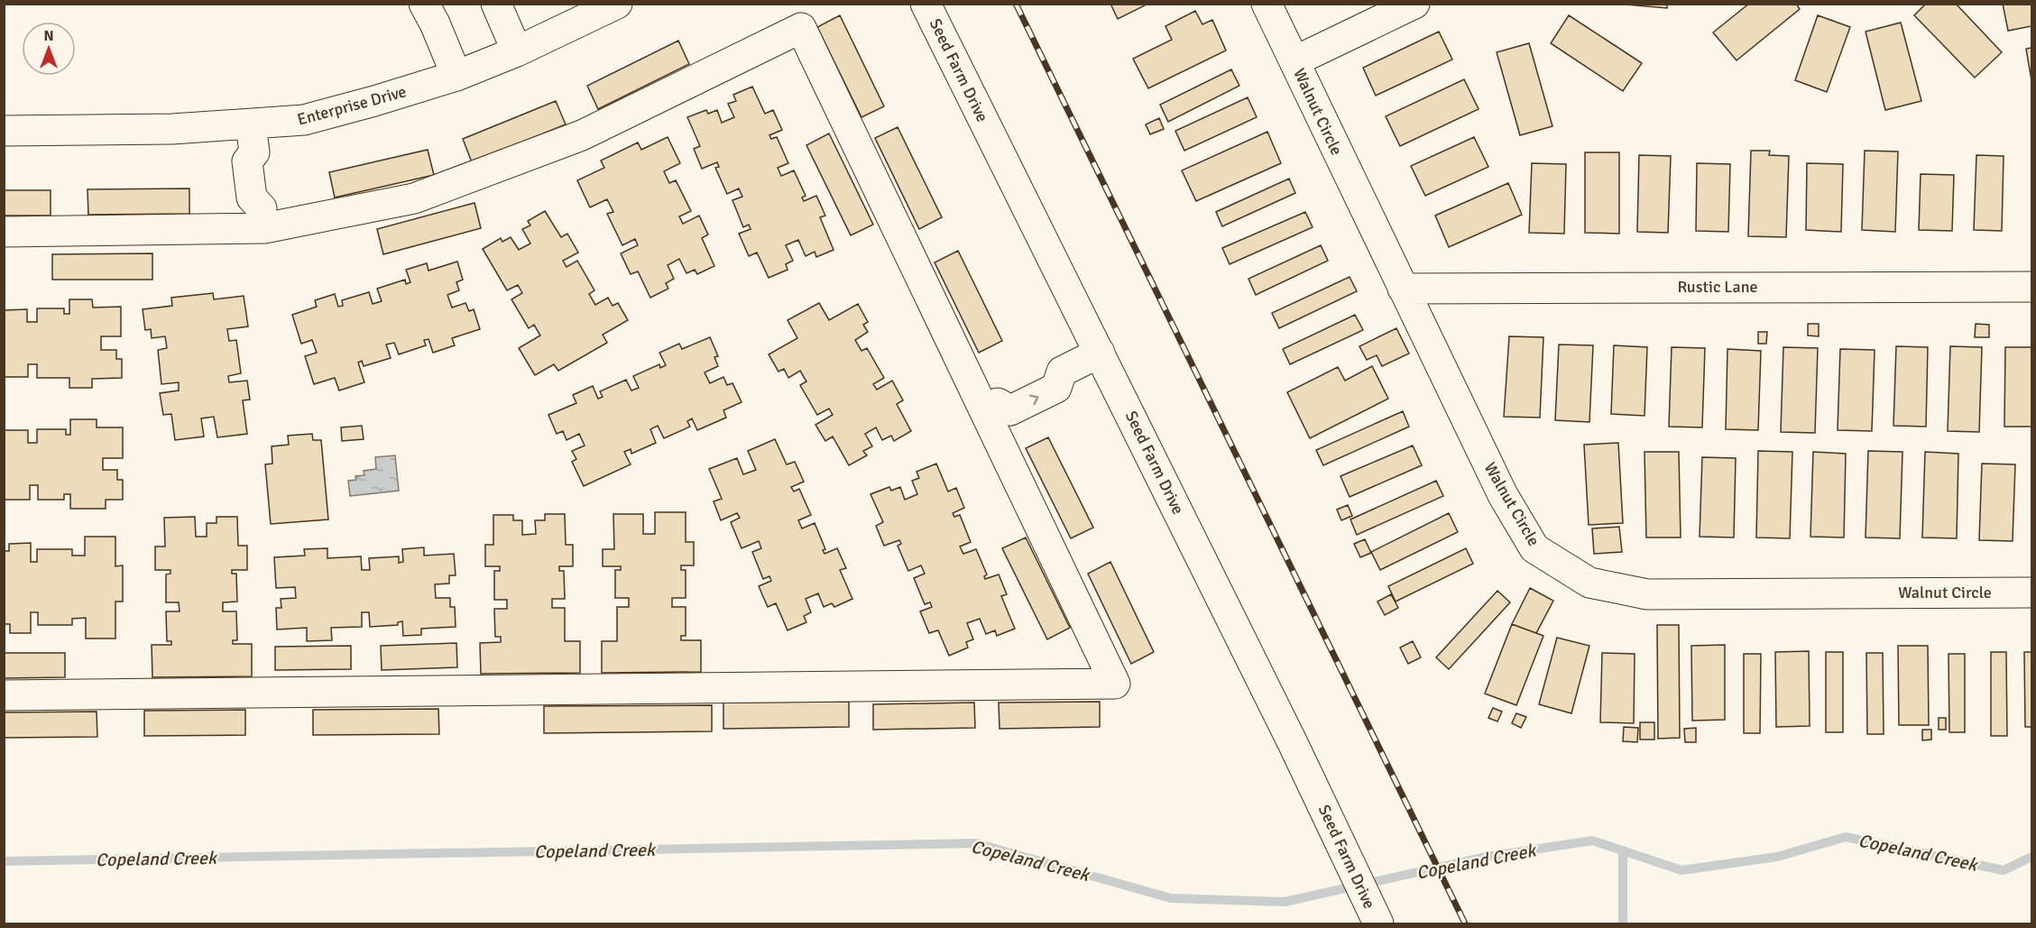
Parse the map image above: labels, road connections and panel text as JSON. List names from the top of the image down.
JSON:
{
  "streets": {
    "street": [
      "Seed Farm Drive",
      "Enterprise Drive",
      "Walnut Circle",
      "Rustic Lane"
    ]
  },
  "crossings": [
    ["Walnut Circle", "Rustic Lane"]
  ],
  "water": ["Copeland Creek"],
  "north": "top"
}
